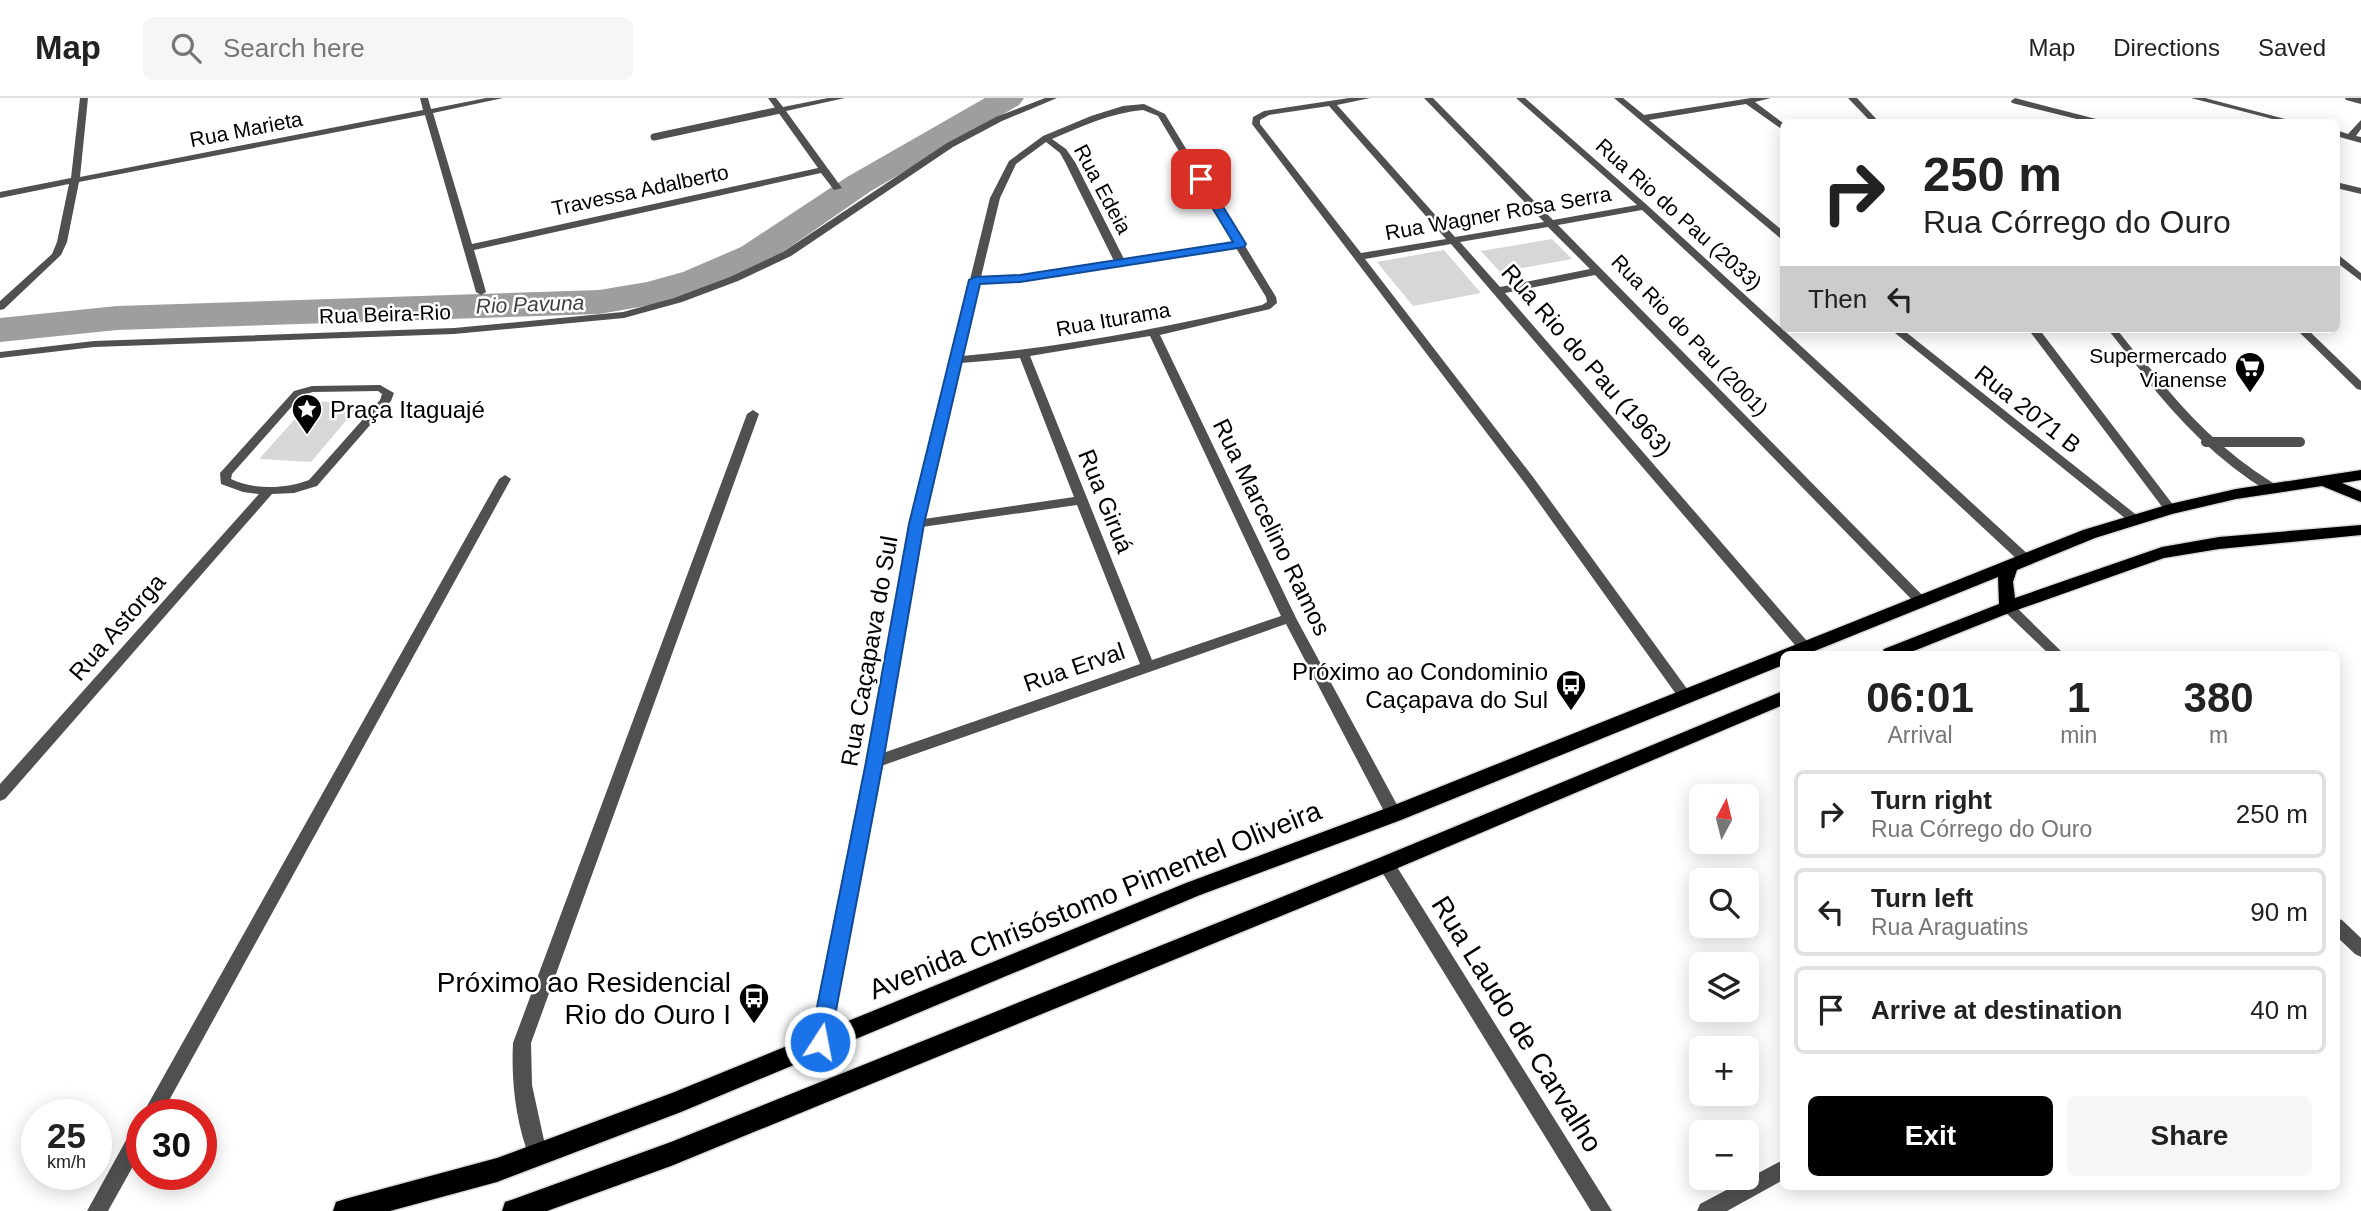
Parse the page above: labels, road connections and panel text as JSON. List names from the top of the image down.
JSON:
{
  "streets": {
    "main road": ["Avenida Chrisóstomo Pimentel Oliveira"],
    "street": [
      "Rua Marieta",
      "Rua Edeia",
      "Travessa Adalberto",
      "Rua Wagner Rosa Serra",
      "Rua Rio do Pau (2033)",
      "Rua Beira-Rio",
      "Rua Iturama",
      "Rua Rio do Pau (2001)",
      "Rua Rio do Pau (1963)",
      "Rua 2071 B",
      "Rua Giruá",
      "Rua Marcelino Ramos",
      "Rua Astorga",
      "Rua Caçapava do Sul",
      "Rua Erval",
      "Rua Laudo de Carvalho"
    ]
  },
  "crossings": [
    ["Rua Edeia", "Rua Caçapava do Sul"],
    ["Rua Wagner Rosa Serra", "Rua Rio do Pau (2033)"],
    ["Rua Wagner Rosa Serra", "Rua Rio do Pau (2001)"],
    ["Rua Wagner Rosa Serra", "Rua Rio do Pau (1963)"],
    ["Rua Iturama", "Rua Giruá"],
    ["Rua Iturama", "Rua Marcelino Ramos"],
    ["Rua Iturama", "Rua Caçapava do Sul"],
    ["Rua Giruá", "Rua Erval"],
    ["Rua Marcelino Ramos", "Rua Erval"],
    ["Rua Marcelino Ramos", "Avenida Chrisóstomo Pimentel Oliveira"],
    ["Rua Caçapava do Sul", "Rua Erval"],
    ["Rua Caçapava do Sul", "Avenida Chrisóstomo Pimentel Oliveira"]
  ],
  "water": ["Rio Pavuna"],
  "places": {
    "supermarket": ["Supermercado Vianense"],
    "place": ["Praça Itaguajé"],
    "bus stop": ["Próximo ao Condominio Caçapava do Sul", "Próximo ao Residencial Rio do Ouro I"]
  },
  "north": "top",
  "page": {
    "header": "Map",
    "search": "Search here",
    "nav": ["Map", "Directions", "Saved"],
    "turn": ["250 m", "Rua Córrego do Ouro"],
    "then": "Then",
    "eta": [
      "06:01",
      "Arrival",
      "1",
      "min",
      "380",
      "m"
    ],
    "list": [
      {
        "name": "Turn right",
        "note": "Rua Córrego do Ouro",
        "value": "250 m"
      },
      {
        "name": "Turn left",
        "note": "Rua Araguatins",
        "value": "90 m"
      },
      {
        "name": "Arrive at destination",
        "value": "40 m"
      }
    ],
    "map_buttons": ["+", "−"],
    "buttons": ["Exit", "Share"],
    "speed": "25 km/h",
    "limit": "30"
  }
}
